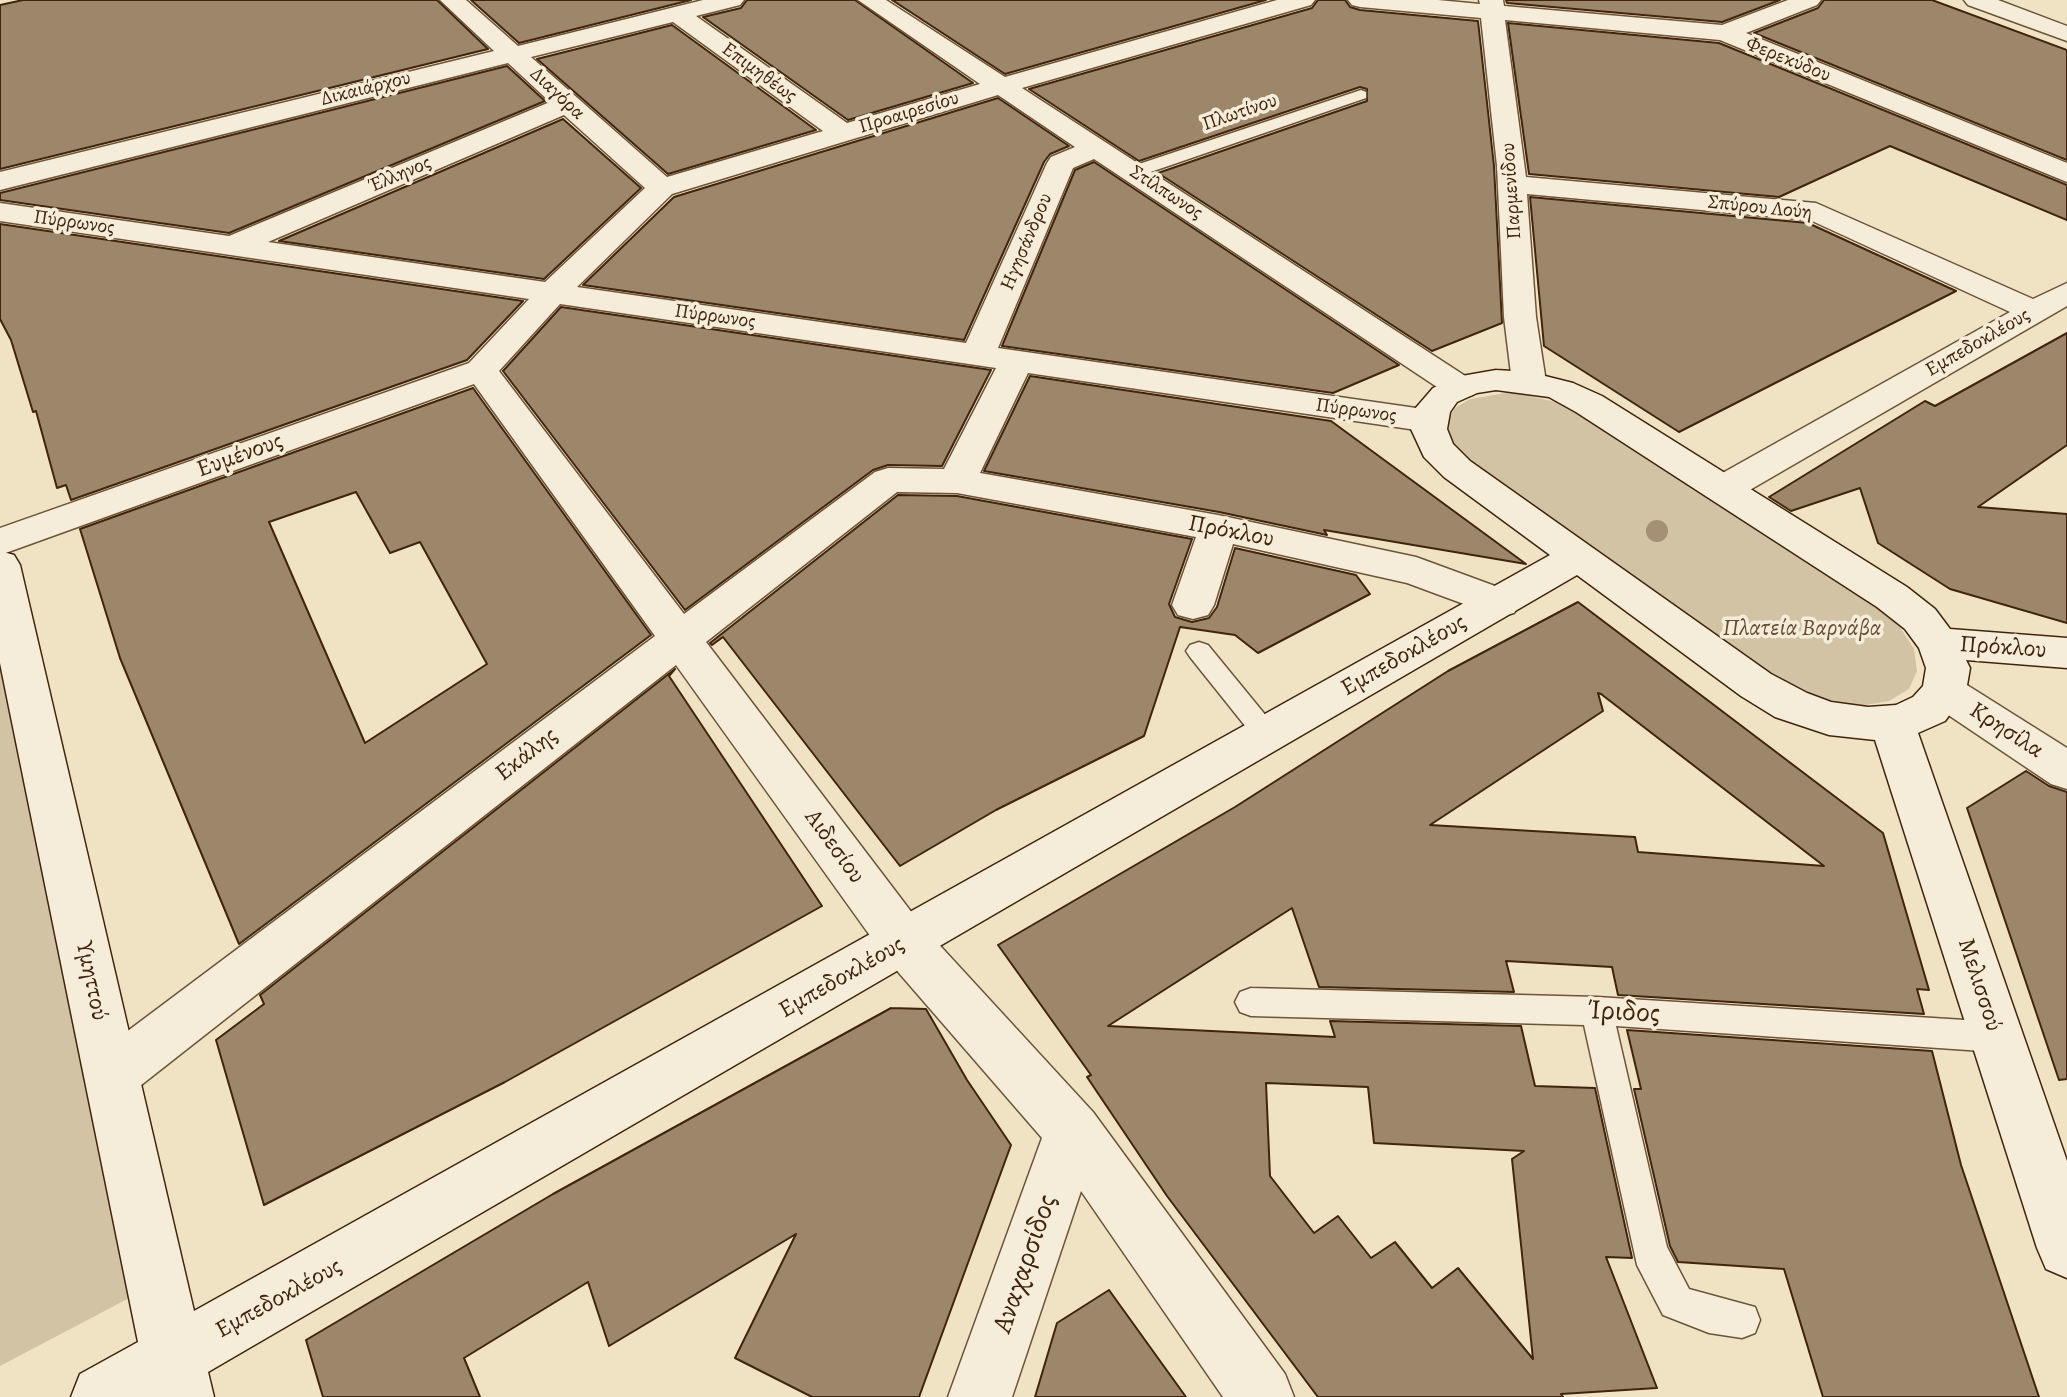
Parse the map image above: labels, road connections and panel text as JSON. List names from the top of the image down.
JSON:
{
  "streets": {
    "street": [
      "Φερεκύδου",
      "Επιμηθέως",
      "Δικαιάρχου",
      "Διαγόρα",
      "Προαιρεσίου",
      "Έλληνος",
      "Παρμενίδου",
      "Στίλπωνος",
      "Σπύρου Λούη",
      "Πύρρωνος",
      "Ηγησάνδρου",
      "Εμπεδοκλέους",
      "Ευμένους",
      "Πρόκλου",
      "Κρησίλα",
      "Εκάλης",
      "Αιδεσίου",
      "Υμηττού",
      "Μελισσού",
      "Αναχαρσίδος"
    ],
    "lane": ["Πλωτίνου", "Ίριδος"]
  },
  "crossings": [
    ["Φερεκύδου", "Παρμενίδου"],
    ["Επιμηθέως", "Δικαιάρχου"],
    ["Επιμηθέως", "Προαιρεσίου"],
    ["Δικαιάρχου", "Διαγόρα"],
    ["Διαγόρα", "Προαιρεσίου"],
    ["Διαγόρα", "Έλληνος"],
    ["Προαιρεσίου", "Στίλπωνος"],
    ["Προαιρεσίου", "Πύρρωνος"],
    ["Πλωτίνου", "Στίλπωνος"],
    ["Έλληνος", "Πύρρωνος"],
    ["Παρμενίδου", "Σπύρου Λούη"],
    ["Στίλπωνος", "Ηγησάνδρου"],
    ["Σπύρου Λούη", "Εμπεδοκλέους"],
    ["Πύρρωνος", "Ηγησάνδρου"],
    ["Εμπεδοκλέους", "Πρόκλου"],
    ["Εμπεδοκλέους", "Αιδεσίου"],
    ["Εμπεδοκλέους", "Υμηττού"],
    ["Ευμένους", "Αιδεσίου"],
    ["Πρόκλου", "Εκάλης"],
    ["Εκάλης", "Αιδεσίου"],
    ["Εκάλης", "Υμηττού"],
    ["Αιδεσίου", "Αναχαρσίδος"],
    ["Μελισσού", "Ίριδος"]
  ],
  "parks": ["Πλατεία Βαρνάβα"]
}
